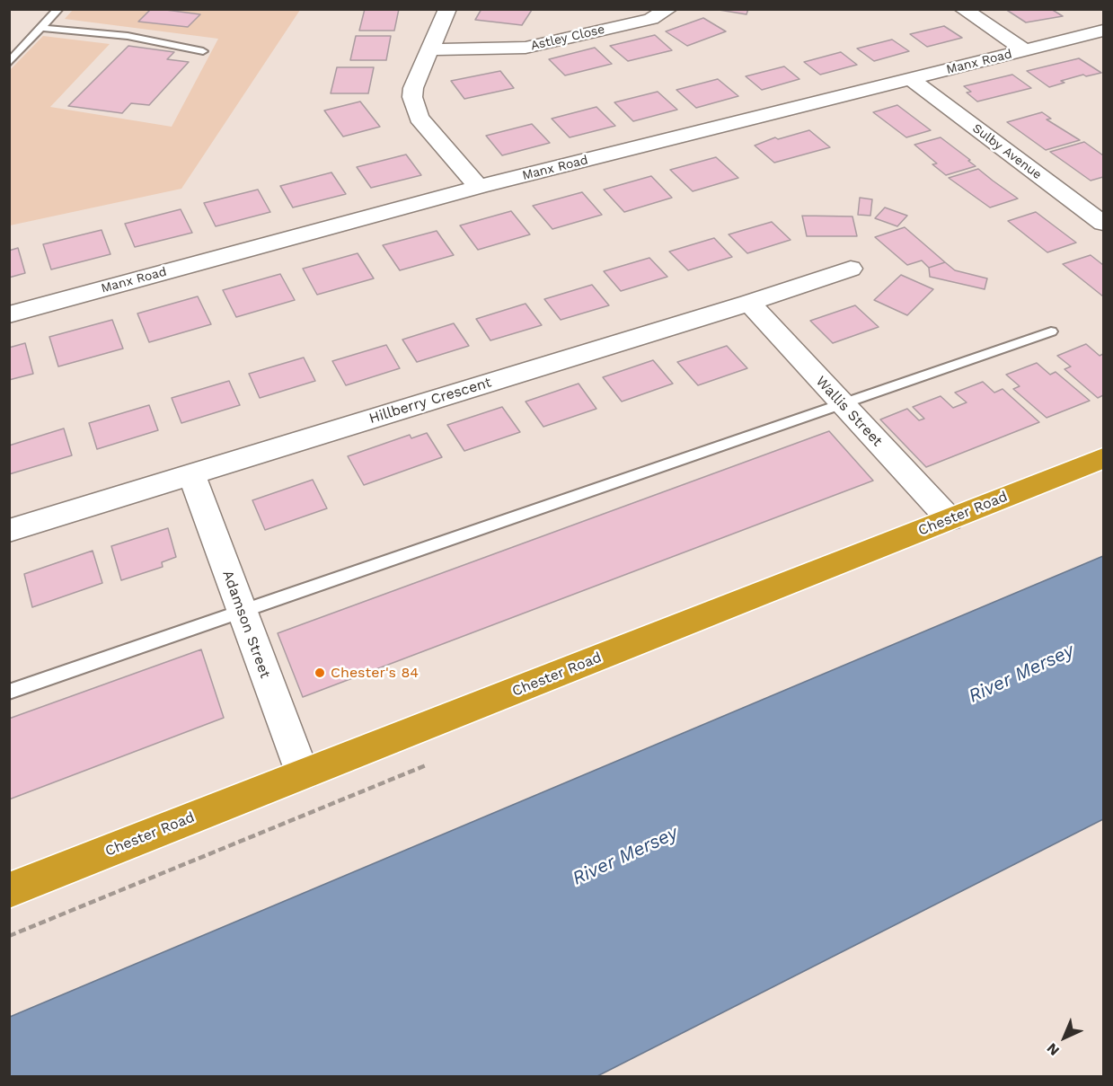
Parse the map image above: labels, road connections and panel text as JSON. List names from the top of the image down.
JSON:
{
  "streets": {
    "highway": ["Chester Road"],
    "street": [
      "Astley Close",
      "Manx Road",
      "Sulby Avenue",
      "Hillberry Crescent",
      "Wallis Street",
      "Adamson Street"
    ]
  },
  "crossings": [
    ["Manx Road", "Sulby Avenue"],
    ["Hillberry Crescent", "Wallis Street"],
    ["Hillberry Crescent", "Adamson Street"],
    ["Wallis Street", "Chester Road"],
    ["Chester Road", "Adamson Street"]
  ],
  "water": ["River Mersey"],
  "places": ["Chester's 84"],
  "north": "bottom left"
}
